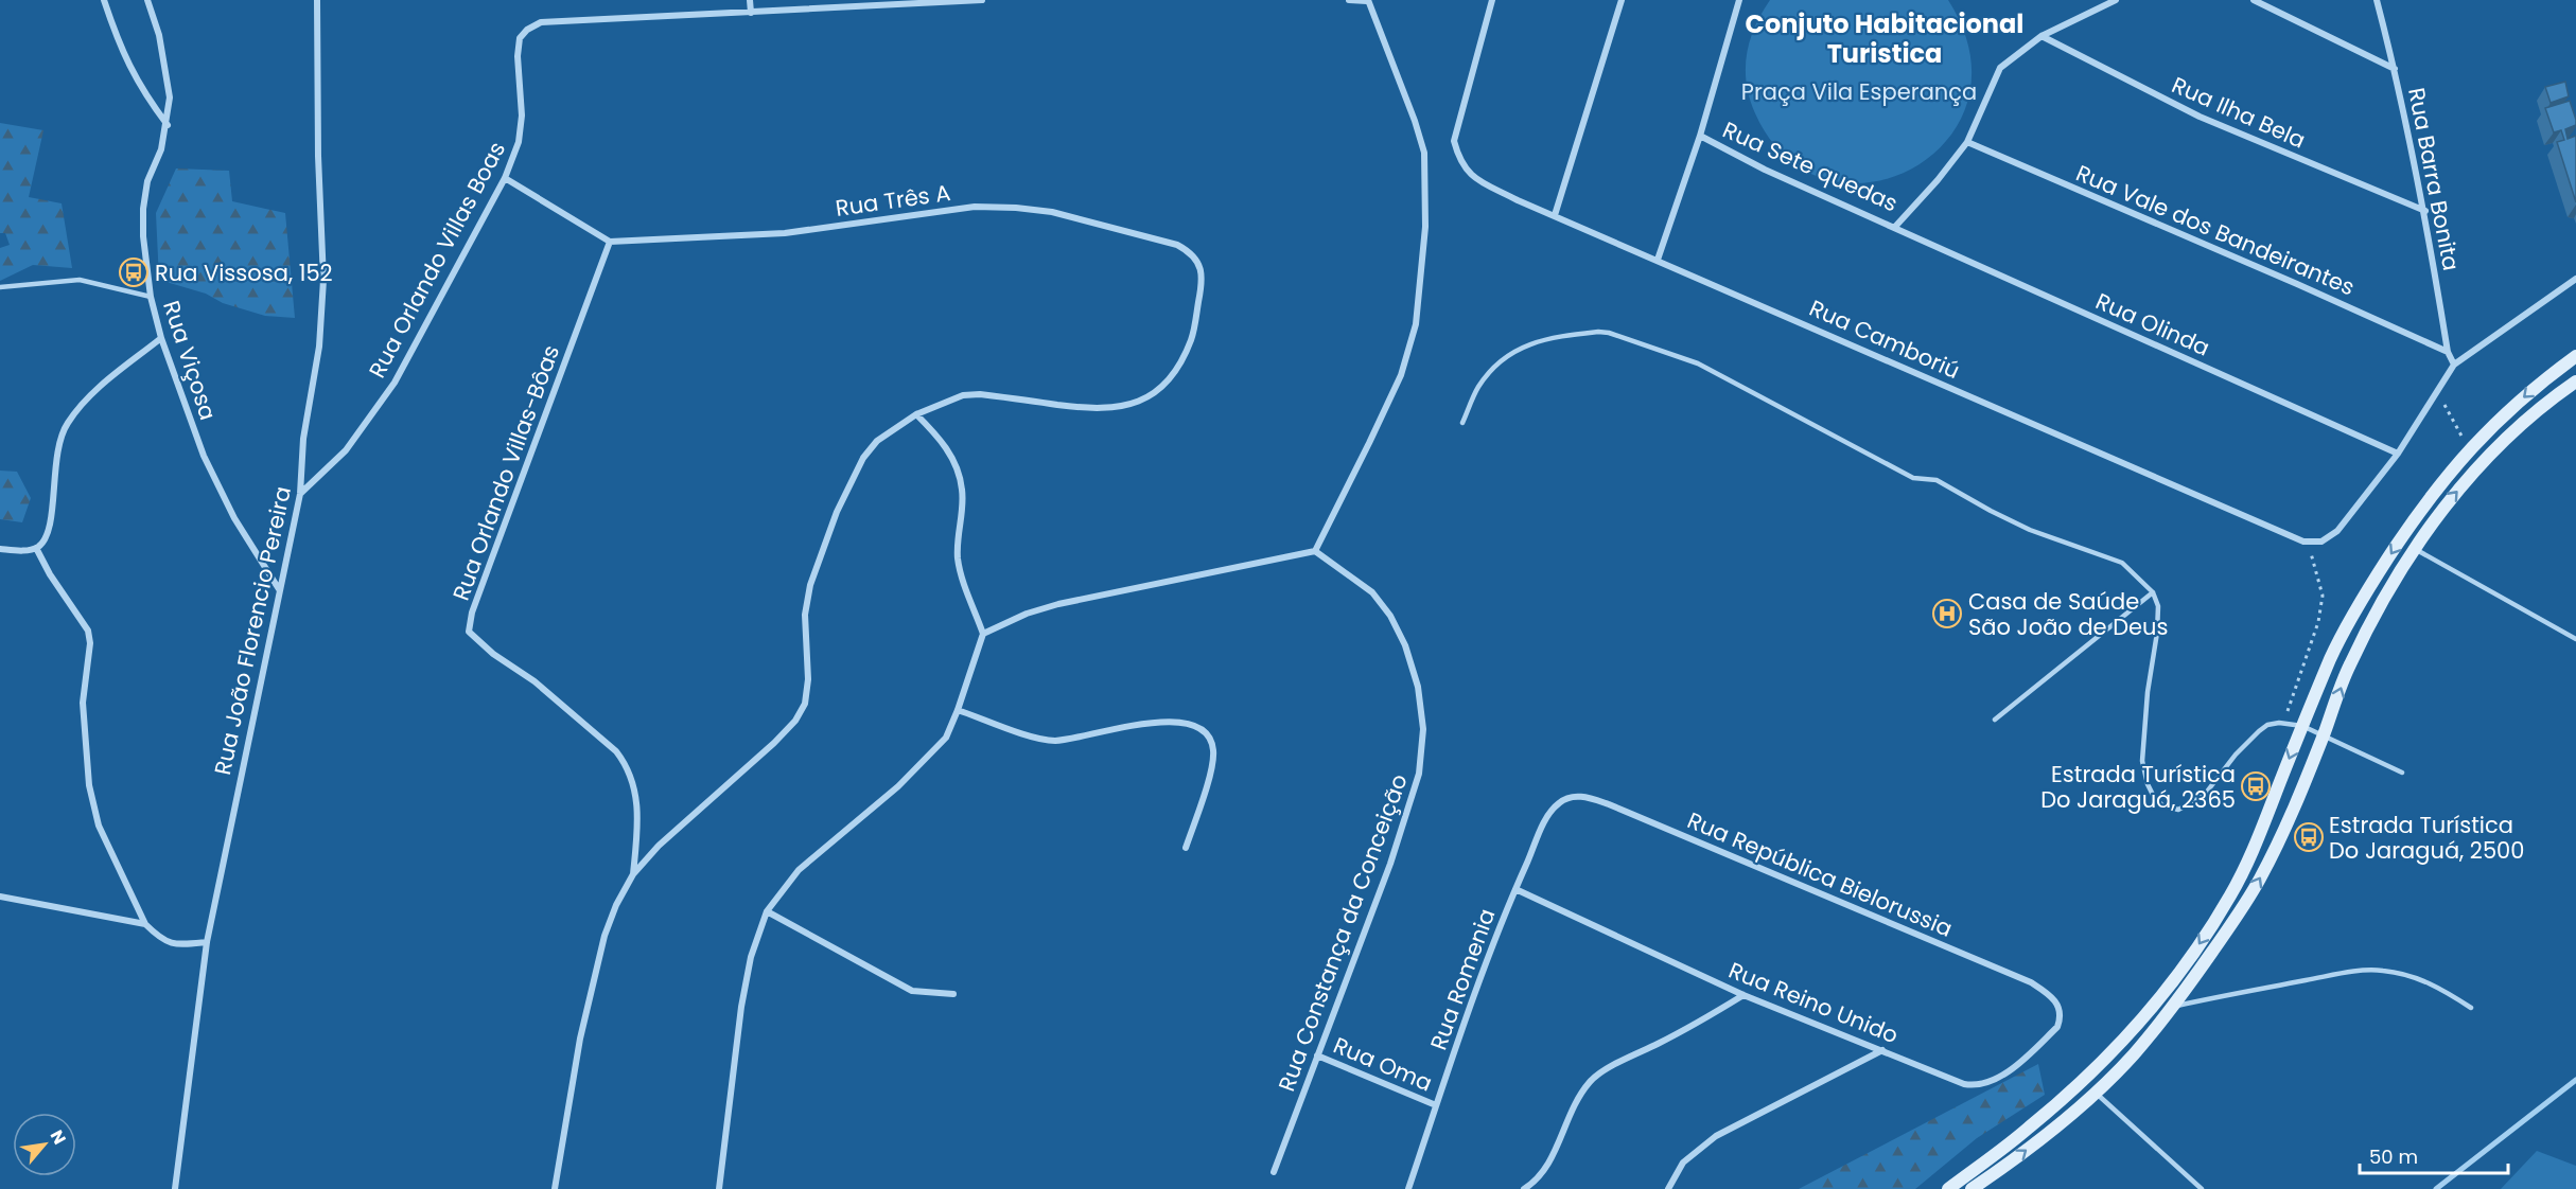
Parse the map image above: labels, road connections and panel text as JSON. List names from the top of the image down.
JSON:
{
  "streets": {
    "street": [
      "Rua Ilha Bela",
      "Rua Sete quedas",
      "Rua Barra Bonita",
      "Rua Três A",
      "Rua Vale dos Bandeirantes",
      "Rua Orlando Villas Boas",
      "Rua Olinda",
      "Rua Camboriú",
      "Rua Viçosa",
      "Rua Orlando Villas-Bôas",
      "Rua João Florencio Pereira",
      "Rua República Bielorussia",
      "Rua Constança da Conceição",
      "Rua Romenia",
      "Rua Reino Unido",
      "Rua Oma"
    ]
  },
  "crossings": [
    ["Rua Ilha Bela", "Rua Sete quedas"],
    ["Rua Ilha Bela", "Rua Barra Bonita"],
    ["Rua Sete quedas", "Rua Vale dos Bandeirantes"],
    ["Rua Sete quedas", "Rua Olinda"],
    ["Rua Barra Bonita", "Rua Vale dos Bandeirantes"],
    ["Rua Três A", "Rua Orlando Villas-Bôas"],
    ["Rua Orlando Villas Boas", "Rua João Florencio Pereira"],
    ["Rua Olinda", "Rua Camboriú"],
    ["Rua Viçosa", "Rua João Florencio Pereira"],
    ["Rua República Bielorussia", "Rua Romenia"],
    ["Rua República Bielorussia", "Rua Reino Unido"],
    ["Rua Constança da Conceição", "Rua Oma"],
    ["Rua Romenia", "Rua Reino Unido"],
    ["Rua Romenia", "Rua Oma"]
  ],
  "districts": ["Conjuto Habitacional Turistica"],
  "parks": ["Praça Vila Esperança"],
  "places": {
    "bus stop": ["Rua Vissosa, 152", "Estrada Turística Do Jaraguá, 2365", "Estrada Turística Do Jaraguá, 2500"],
    "hospital": ["Casa de Saúde São João de Deus"]
  },
  "scale_bar": "50 m",
  "north": "top right"
}
